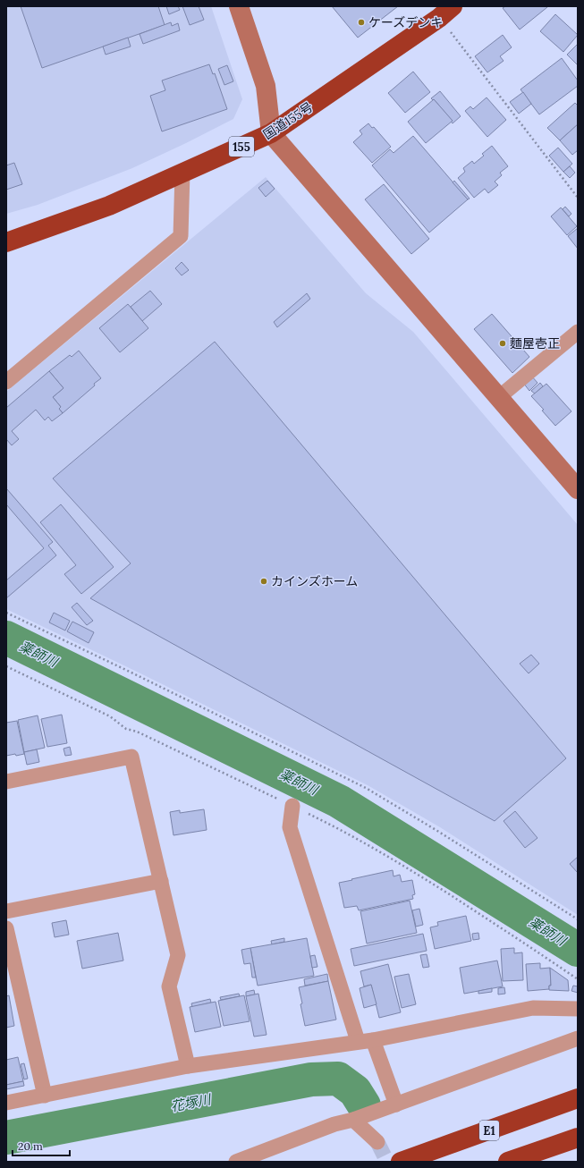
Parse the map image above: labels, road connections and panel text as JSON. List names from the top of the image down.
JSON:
{
  "streets": {
    "highway": ["国道155号", "155", "E1"]
  },
  "water": ["薬師川", "花塚川"],
  "places": ["ケーズデンキ", "麵屋壱正", "カインズホーム"],
  "scale_bar": "20 m"
}
